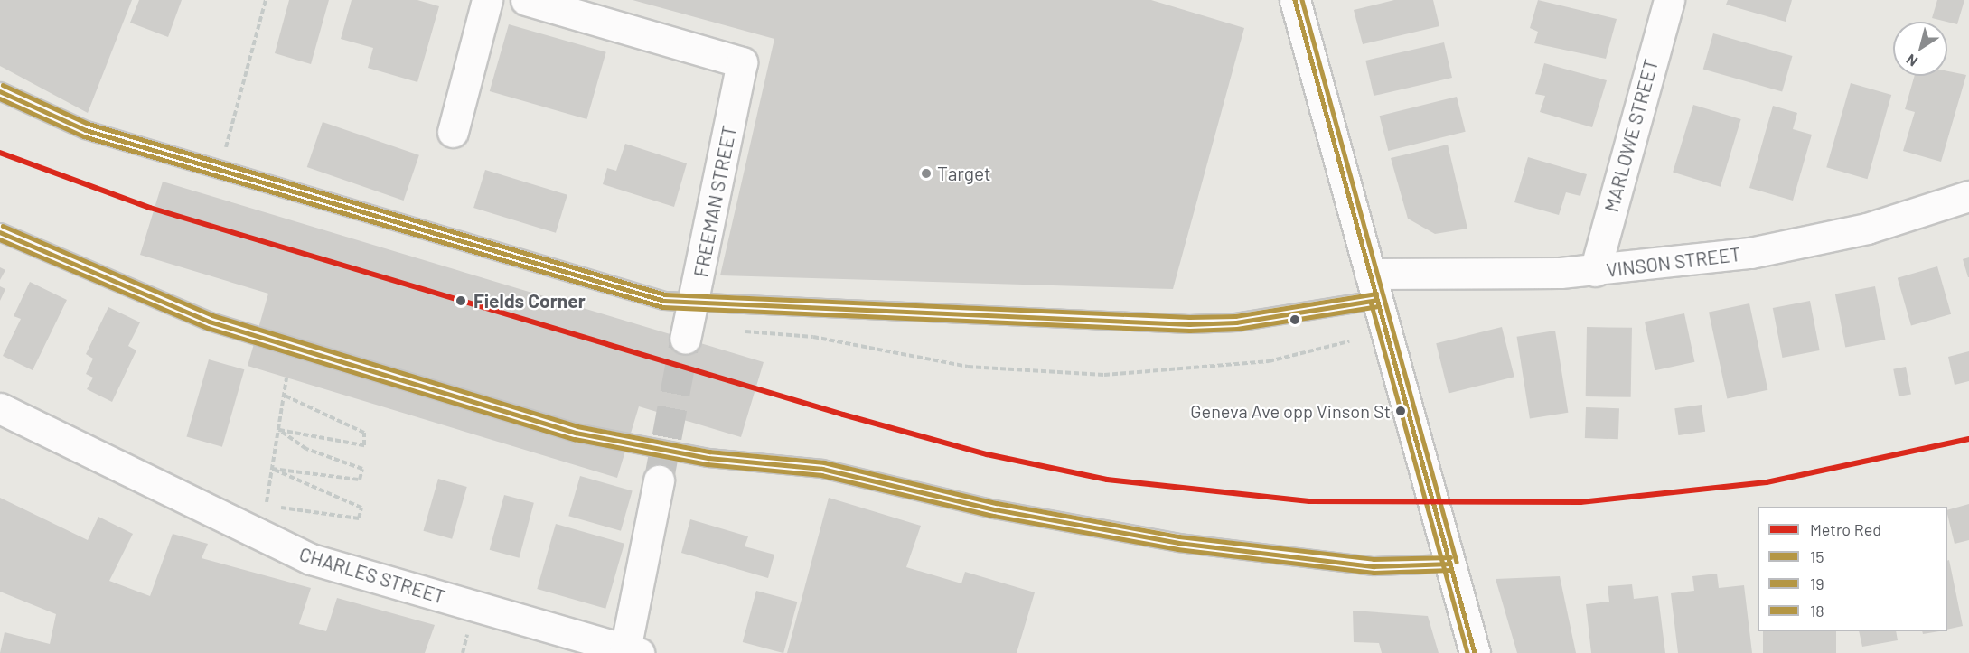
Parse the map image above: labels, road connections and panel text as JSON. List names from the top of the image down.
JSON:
{
  "streets": {
    "street": [
      "MARLOWE STREET",
      "FREEMAN STREET",
      "VINSON STREET",
      "CHARLES STREET"
    ]
  },
  "crossings": [
    ["MARLOWE STREET", "VINSON STREET"]
  ],
  "places": ["Target", "Fields Corner", "Geneva Ave opp Vinson St"],
  "lines": [
    "transit line 15",
    "transit line 18",
    "transit line 19",
    "metro line Red"
  ],
  "legend": [
    "Metro Red",
    "15",
    "19",
    "18"
  ],
  "north": "bottom left"
}
